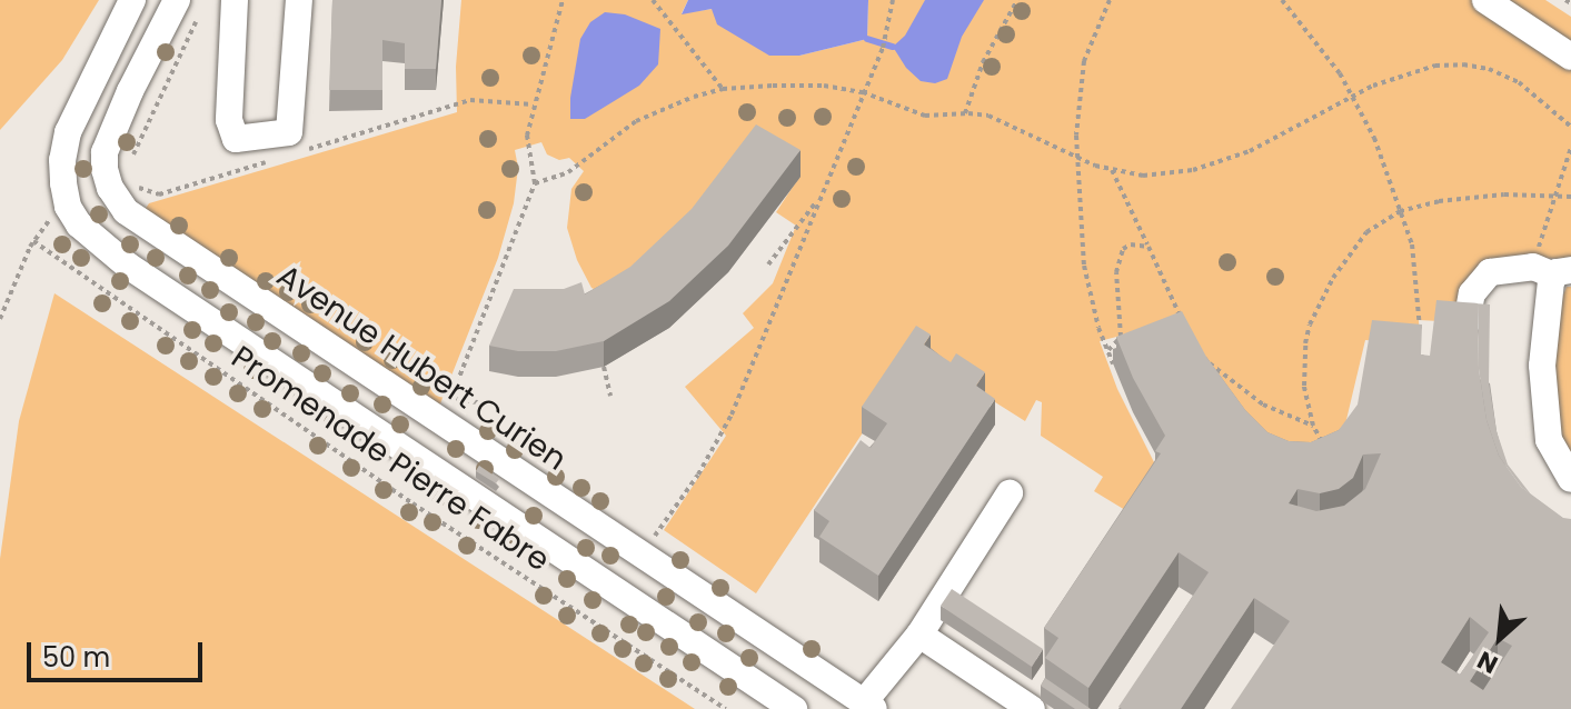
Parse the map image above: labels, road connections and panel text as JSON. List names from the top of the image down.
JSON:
{
  "streets": {
    "street": ["Avenue Hubert Curien"],
    "path": ["Promenade Pierre Fabre"]
  },
  "scale_bar": "50 m",
  "north": "bottom left"
}
